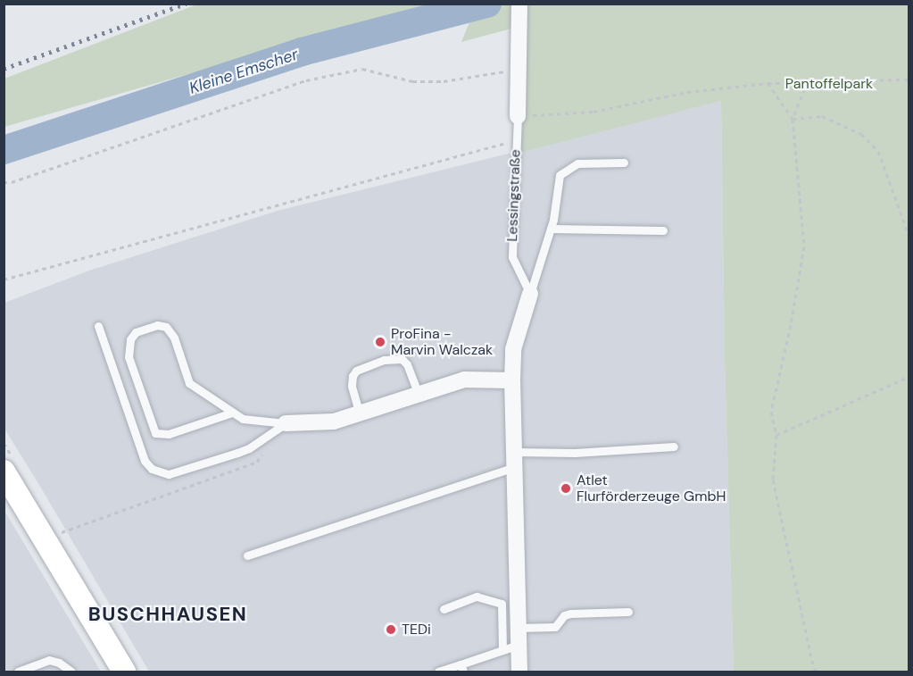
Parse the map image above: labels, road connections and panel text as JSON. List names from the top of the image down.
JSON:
{
  "streets": {
    "street": ["Lessingstraße"]
  },
  "districts": ["BUSCHHAUSEN"],
  "water": ["Kleine Emscher"],
  "parks": ["Pantoffelpark"],
  "places": ["ProFina - Marvin Walczak", "Atlet Flurförderzeuge GmbH", "TEDi"]
}
